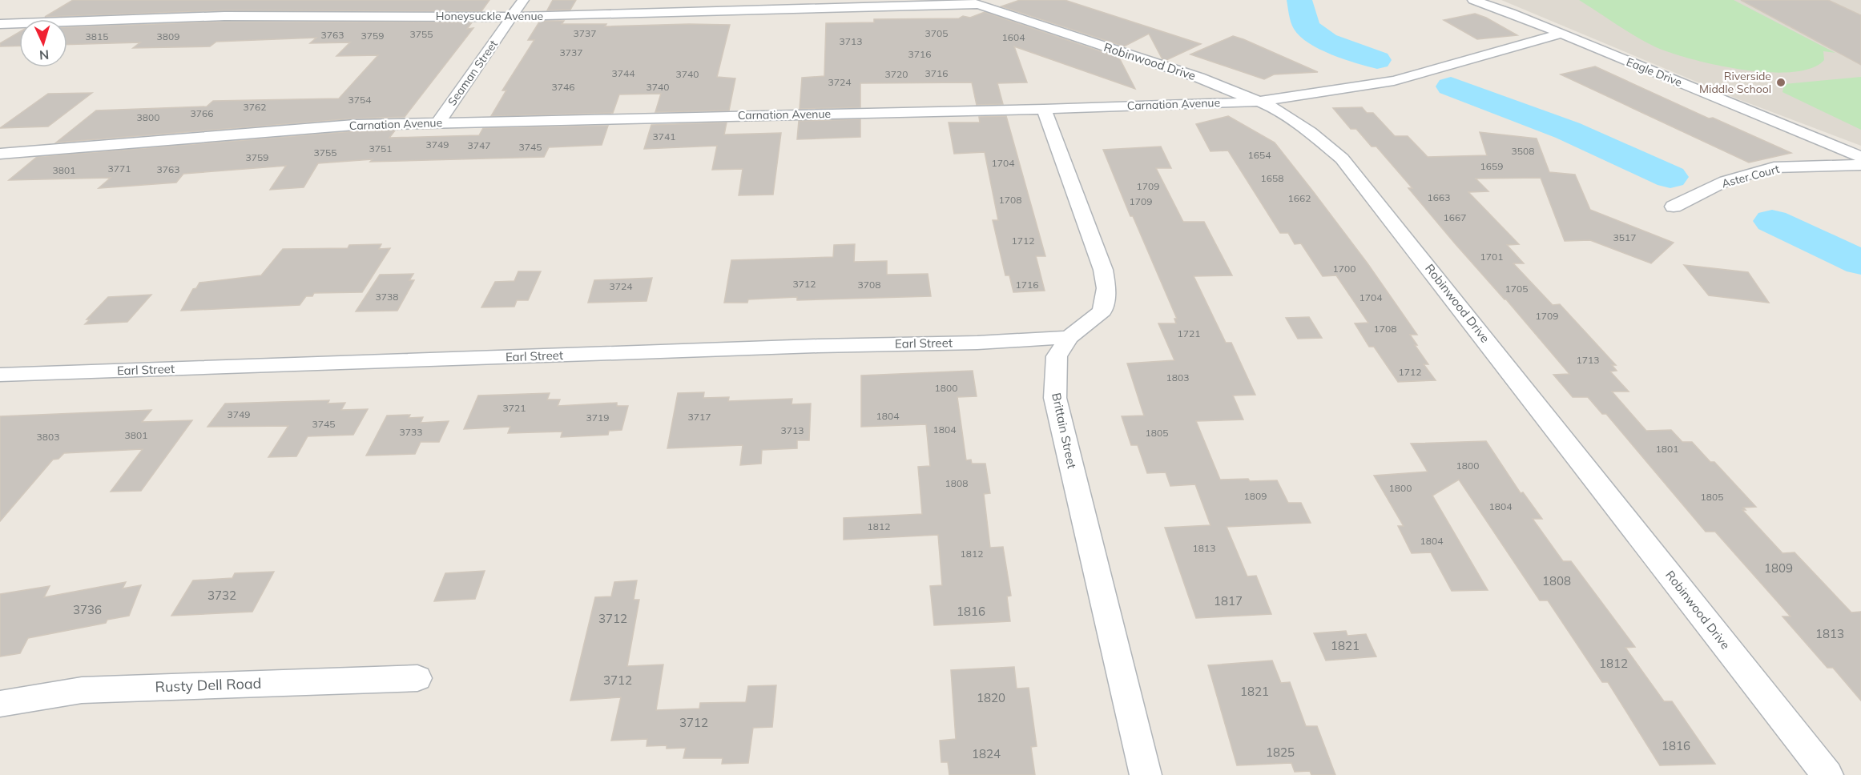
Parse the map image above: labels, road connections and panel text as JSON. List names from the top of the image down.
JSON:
{
  "streets": {
    "street": [
      "Honeysuckle Avenue",
      "Robinwood Drive",
      "Eagle Drive",
      "Seaman Street",
      "Carnation Avenue",
      "Aster Court",
      "Earl Street",
      "Brittain Street",
      "Rusty Dell Road"
    ]
  },
  "crossings": [
    ["Honeysuckle Avenue", "Robinwood Drive"],
    ["Honeysuckle Avenue", "Seaman Street"],
    ["Robinwood Drive", "Carnation Avenue"],
    ["Eagle Drive", "Carnation Avenue"],
    ["Seaman Street", "Carnation Avenue"],
    ["Carnation Avenue", "Brittain Street"],
    ["Earl Street", "Brittain Street"]
  ],
  "places": ["Riverside Middle School"],
  "house_numbers": [
    "3737",
    "3705",
    "3755",
    "3763",
    "3759",
    "3815",
    "3809",
    "1604",
    "3713",
    "3737",
    "3716",
    "3744",
    "3716",
    "3740",
    "3720",
    "3724",
    "3746",
    "3740",
    "3754",
    "3762",
    "3766",
    "3800",
    "3741",
    "3749",
    "3747",
    "3745",
    "3751",
    "3508",
    "3755",
    "1654",
    "3759",
    "1704",
    "1659",
    "3771",
    "3763",
    "3801",
    "1658",
    "1709",
    "1663",
    "1662",
    "1708",
    "1709",
    "1667",
    "3517",
    "1712",
    "1701",
    "1700",
    "3712",
    "3708",
    "1716",
    "3724",
    "1705",
    "3738",
    "1704",
    "1709",
    "1708",
    "1721",
    "1713",
    "1712",
    "1803",
    "1800",
    "3721",
    "3749",
    "1804",
    "3717",
    "3719",
    "3745",
    "1804",
    "3713",
    "3733",
    "1805",
    "3801",
    "3803",
    "1801",
    "1800",
    "1808",
    "1800",
    "1809",
    "1805",
    "1804",
    "1812",
    "1804",
    "1813",
    "1812",
    "1809",
    "1808",
    "3732",
    "1817",
    "3736",
    "1816",
    "3712",
    "1813",
    "1821",
    "1812",
    "3712",
    "1821",
    "1820",
    "3712",
    "1816",
    "1825",
    "1824"
  ],
  "north": "bottom"
}
